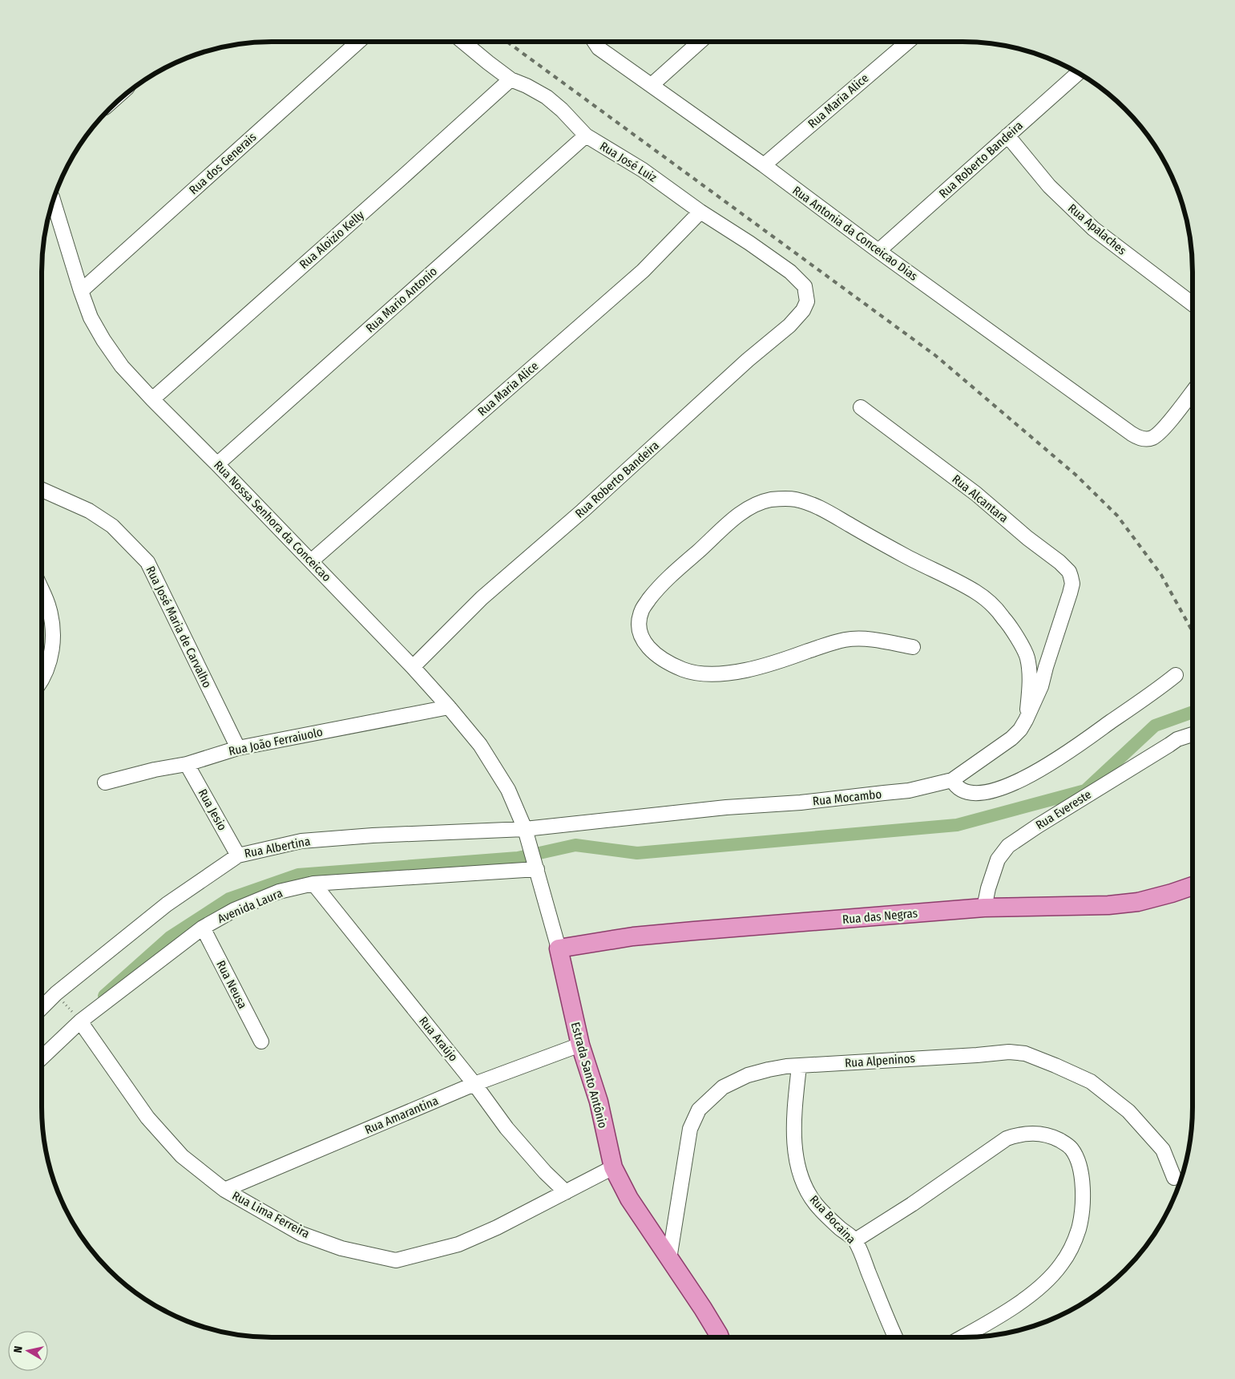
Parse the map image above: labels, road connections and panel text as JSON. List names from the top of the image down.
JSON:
{
  "streets": {
    "main road": ["Rua das Negras", "Estrada Santo Antônio"],
    "street": [
      "Rua Maria Alice",
      "Rua Roberto Bandeira",
      "Rua José Luiz",
      "Rua dos Generais",
      "Rua Apalaches",
      "Rua Antonia da Conceicao Dias",
      "Rua Aloizio Kelly",
      "Rua Mario Antonio",
      "Rua Alcantara",
      "Rua Nossa Senhora da Conceicao",
      "Rua José Maria de Carvalho",
      "Rua João Ferraiuolo",
      "Rua Mocambo",
      "Rua Jesio",
      "Rua Evereste",
      "Rua Albertina",
      "Avenida Laura",
      "Rua Neusa",
      "Rua Araújo",
      "Rua Alpeninos",
      "Rua Amarantina",
      "Rua Lima Ferreira",
      "Rua Bocaina"
    ]
  },
  "crossings": [
    ["Rua Maria Alice", "Rua José Luiz"],
    ["Rua Maria Alice", "Rua Antonia da Conceicao Dias"],
    ["Rua Maria Alice", "Rua Nossa Senhora da Conceicao"],
    ["Rua Roberto Bandeira", "Rua José Luiz"],
    ["Rua Roberto Bandeira", "Rua Apalaches"],
    ["Rua Roberto Bandeira", "Rua Antonia da Conceicao Dias"],
    ["Rua Roberto Bandeira", "Rua Nossa Senhora da Conceicao"],
    ["Rua José Luiz", "Rua Aloizio Kelly"],
    ["Rua José Luiz", "Rua Mario Antonio"],
    ["Rua dos Generais", "Rua Nossa Senhora da Conceicao"],
    ["Rua Aloizio Kelly", "Rua Nossa Senhora da Conceicao"],
    ["Rua Mario Antonio", "Rua Nossa Senhora da Conceicao"],
    ["Rua Alcantara", "Rua Mocambo"],
    ["Rua Nossa Senhora da Conceicao", "Rua João Ferraiuolo"],
    ["Rua Nossa Senhora da Conceicao", "Rua Mocambo"],
    ["Rua Nossa Senhora da Conceicao", "Rua Albertina"],
    ["Rua Nossa Senhora da Conceicao", "Estrada Santo Antônio"],
    ["Rua José Maria de Carvalho", "Rua João Ferraiuolo"],
    ["Rua João Ferraiuolo", "Rua Jesio"],
    ["Rua Mocambo", "Rua Albertina"],
    ["Rua Mocambo", "Estrada Santo Antônio"],
    ["Rua Jesio", "Rua Albertina"],
    ["Rua Evereste", "Rua das Negras"],
    ["Rua Albertina", "Estrada Santo Antônio"],
    ["Avenida Laura", "Rua Neusa"],
    ["Avenida Laura", "Rua Araújo"],
    ["Avenida Laura", "Estrada Santo Antônio"],
    ["Avenida Laura", "Rua Lima Ferreira"],
    ["Rua das Negras", "Estrada Santo Antônio"],
    ["Rua Araújo", "Rua Amarantina"],
    ["Rua Araújo", "Rua Lima Ferreira"],
    ["Rua Alpeninos", "Estrada Santo Antônio"],
    ["Rua Alpeninos", "Rua Bocaina"],
    ["Estrada Santo Antônio", "Rua Amarantina"],
    ["Estrada Santo Antônio", "Rua Lima Ferreira"],
    ["Rua Amarantina", "Rua Lima Ferreira"]
  ],
  "north": "left"
}
